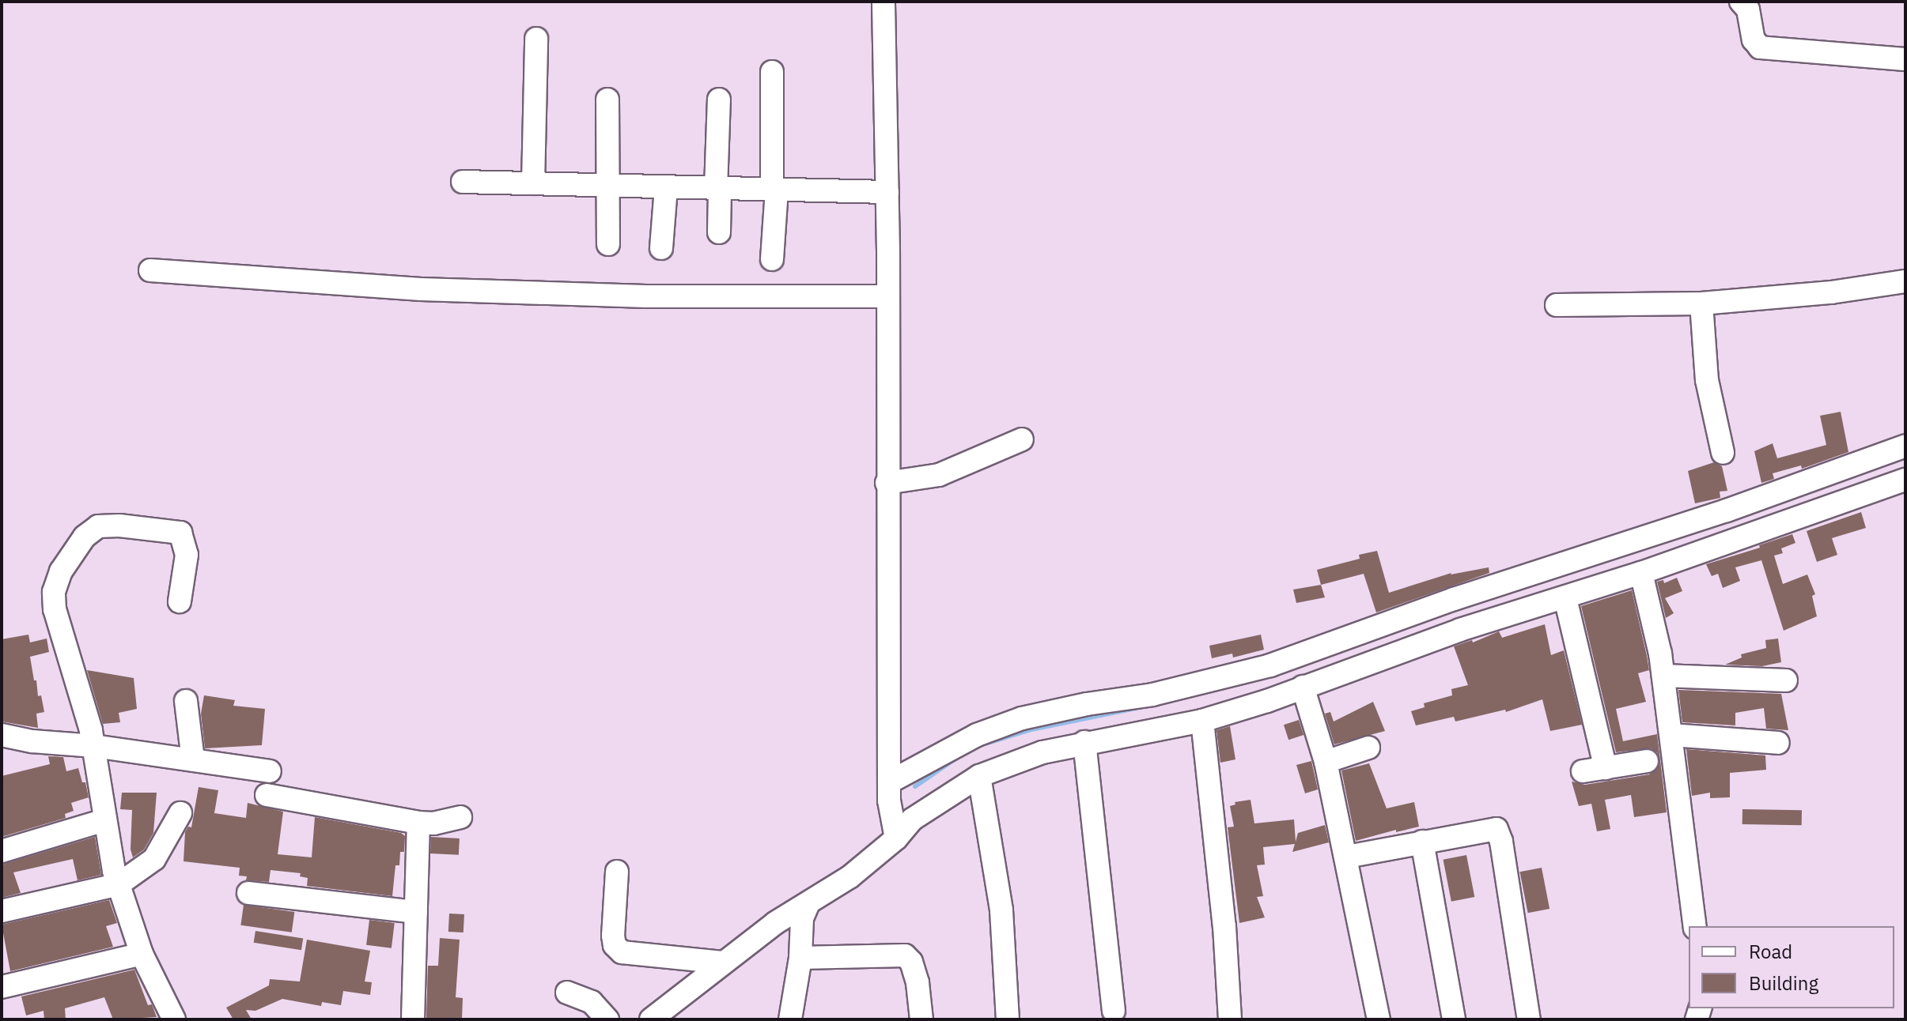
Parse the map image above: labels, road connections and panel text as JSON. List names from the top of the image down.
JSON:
{
  "legend": ["Road", "Building"]
}
